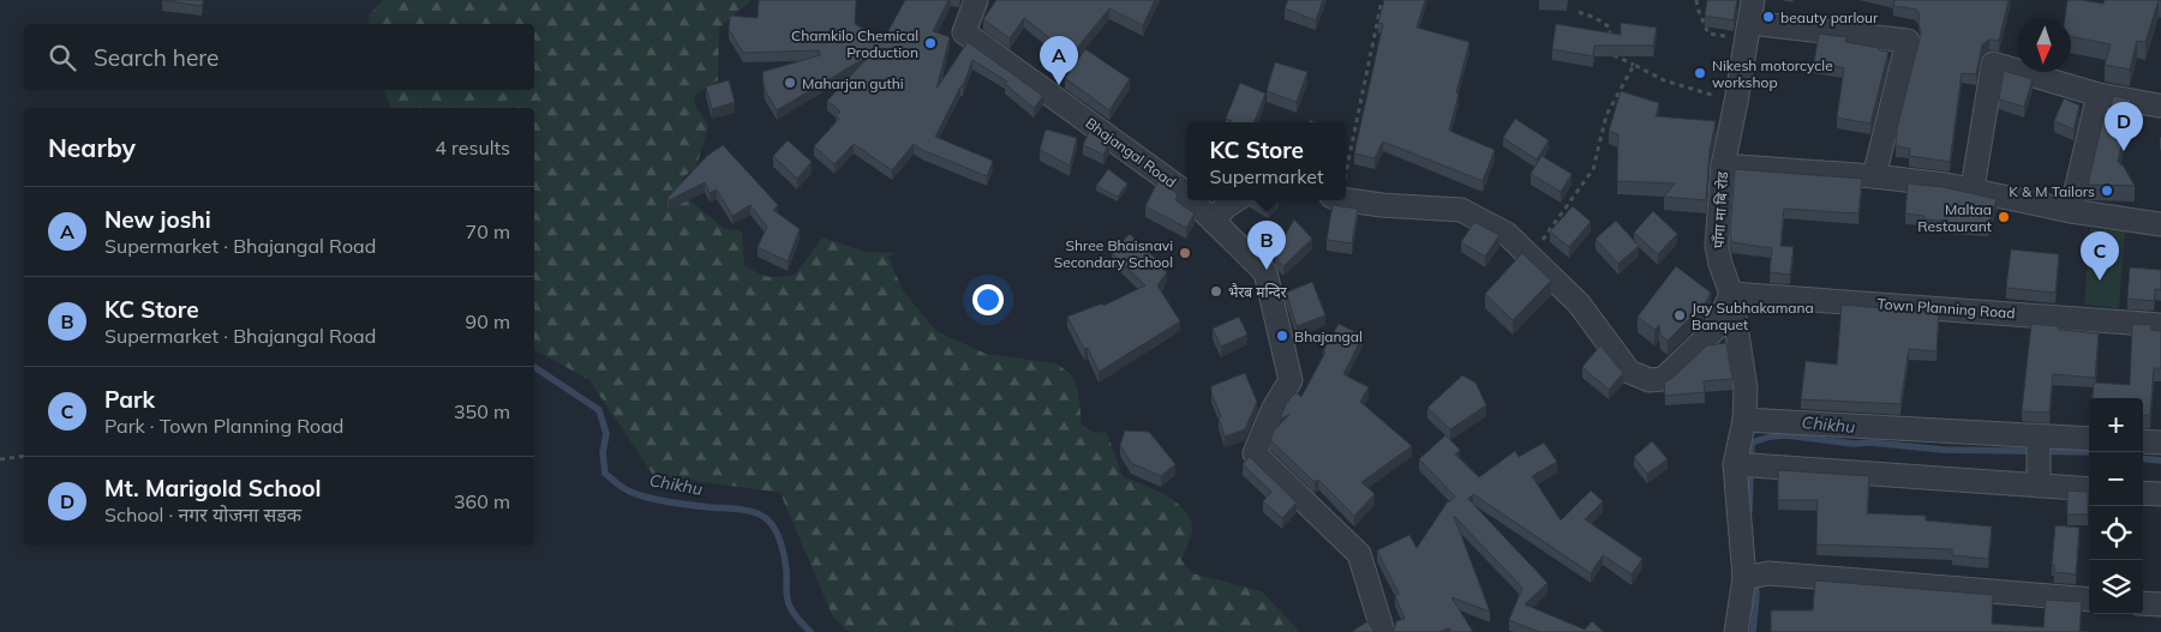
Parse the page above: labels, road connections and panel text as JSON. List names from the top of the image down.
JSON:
{
  "streets": {
    "street": ["Bhajangal Road", "पाँगा मा बि रोड", "Town Planning Road"]
  },
  "crossings": [
    ["पाँगा मा बि रोड", "Town Planning Road"]
  ],
  "water": ["Chikhu"],
  "places": [
    "beauty parlour",
    "Chamkilo Chemical Production",
    "Nikesh motorcycle workshop",
    "Maharjan guthi",
    "K & M Tailors",
    "Maltaa Restaurant",
    "Shree Bhaisnavi Secondary School",
    "भैरब मन्दिर",
    "Jay Subhakamana Banquet",
    "Bhajangal"
  ],
  "north": "bottom",
  "page": {
    "search": "Search here",
    "pins": [
      "A",
      "D",
      "B",
      "C"
    ],
    "heading": ["Nearby", "4 results"],
    "popup": ["KC Store", "Supermarket"],
    "list": [
      {
        "mark": "A",
        "name": "New joshi",
        "note": "Supermarket · Bhajangal Road",
        "value": "70 m"
      },
      {
        "mark": "B",
        "name": "KC Store",
        "note": "Supermarket · Bhajangal Road",
        "value": "90 m"
      },
      {
        "mark": "C",
        "name": "Park",
        "note": "Park · Town Planning Road",
        "value": "350 m"
      },
      {
        "mark": "D",
        "name": "Mt. Marigold School",
        "note": "School · नगर योजना सडक",
        "value": "360 m"
      }
    ],
    "map_buttons": ["+", "−"]
  }
}
